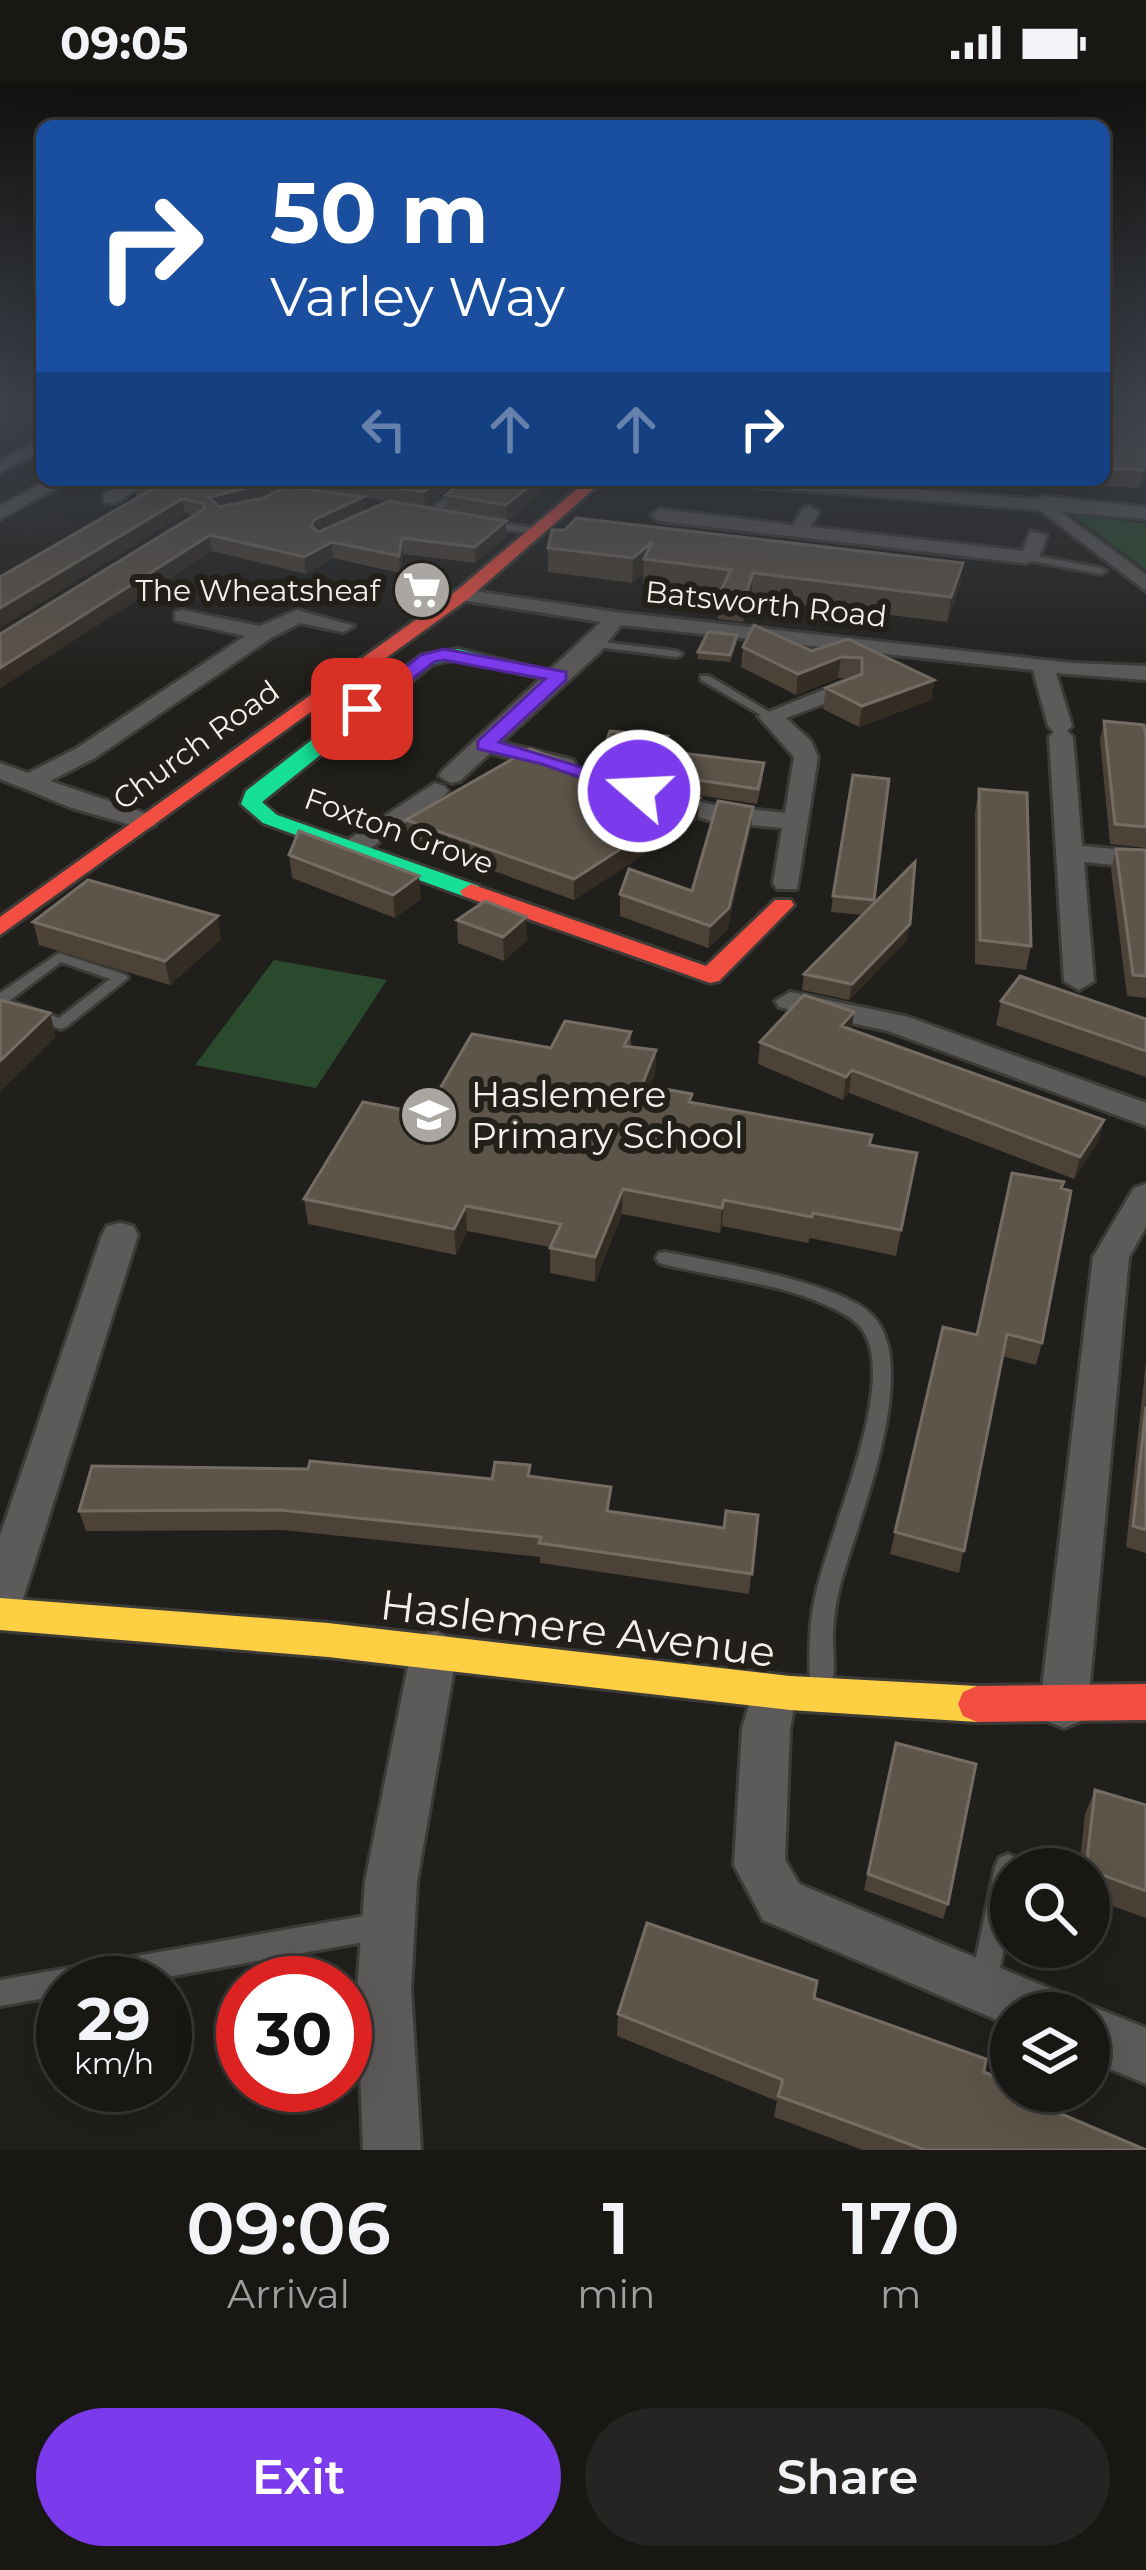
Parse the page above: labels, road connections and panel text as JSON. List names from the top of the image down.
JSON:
{
  "streets": {
    "street": [
      "Batsworth Road",
      "Church Road",
      "Foxton Grove",
      "Haslemere Avenue"
    ]
  },
  "crossings": [
    ["Batsworth Road", "Church Road"]
  ],
  "places": {
    "supermarket": ["The Wheatsheaf"],
    "school or university": ["Haslemere Primary School"]
  },
  "page": {
    "status": "09:05",
    "turn": ["50 m", "Varley Way"],
    "speed": "29 km/h",
    "limit": "30",
    "eta": [
      "09:06",
      "Arrival",
      "1",
      "min",
      "170",
      "m"
    ],
    "buttons": ["Exit", "Share"]
  }
}
